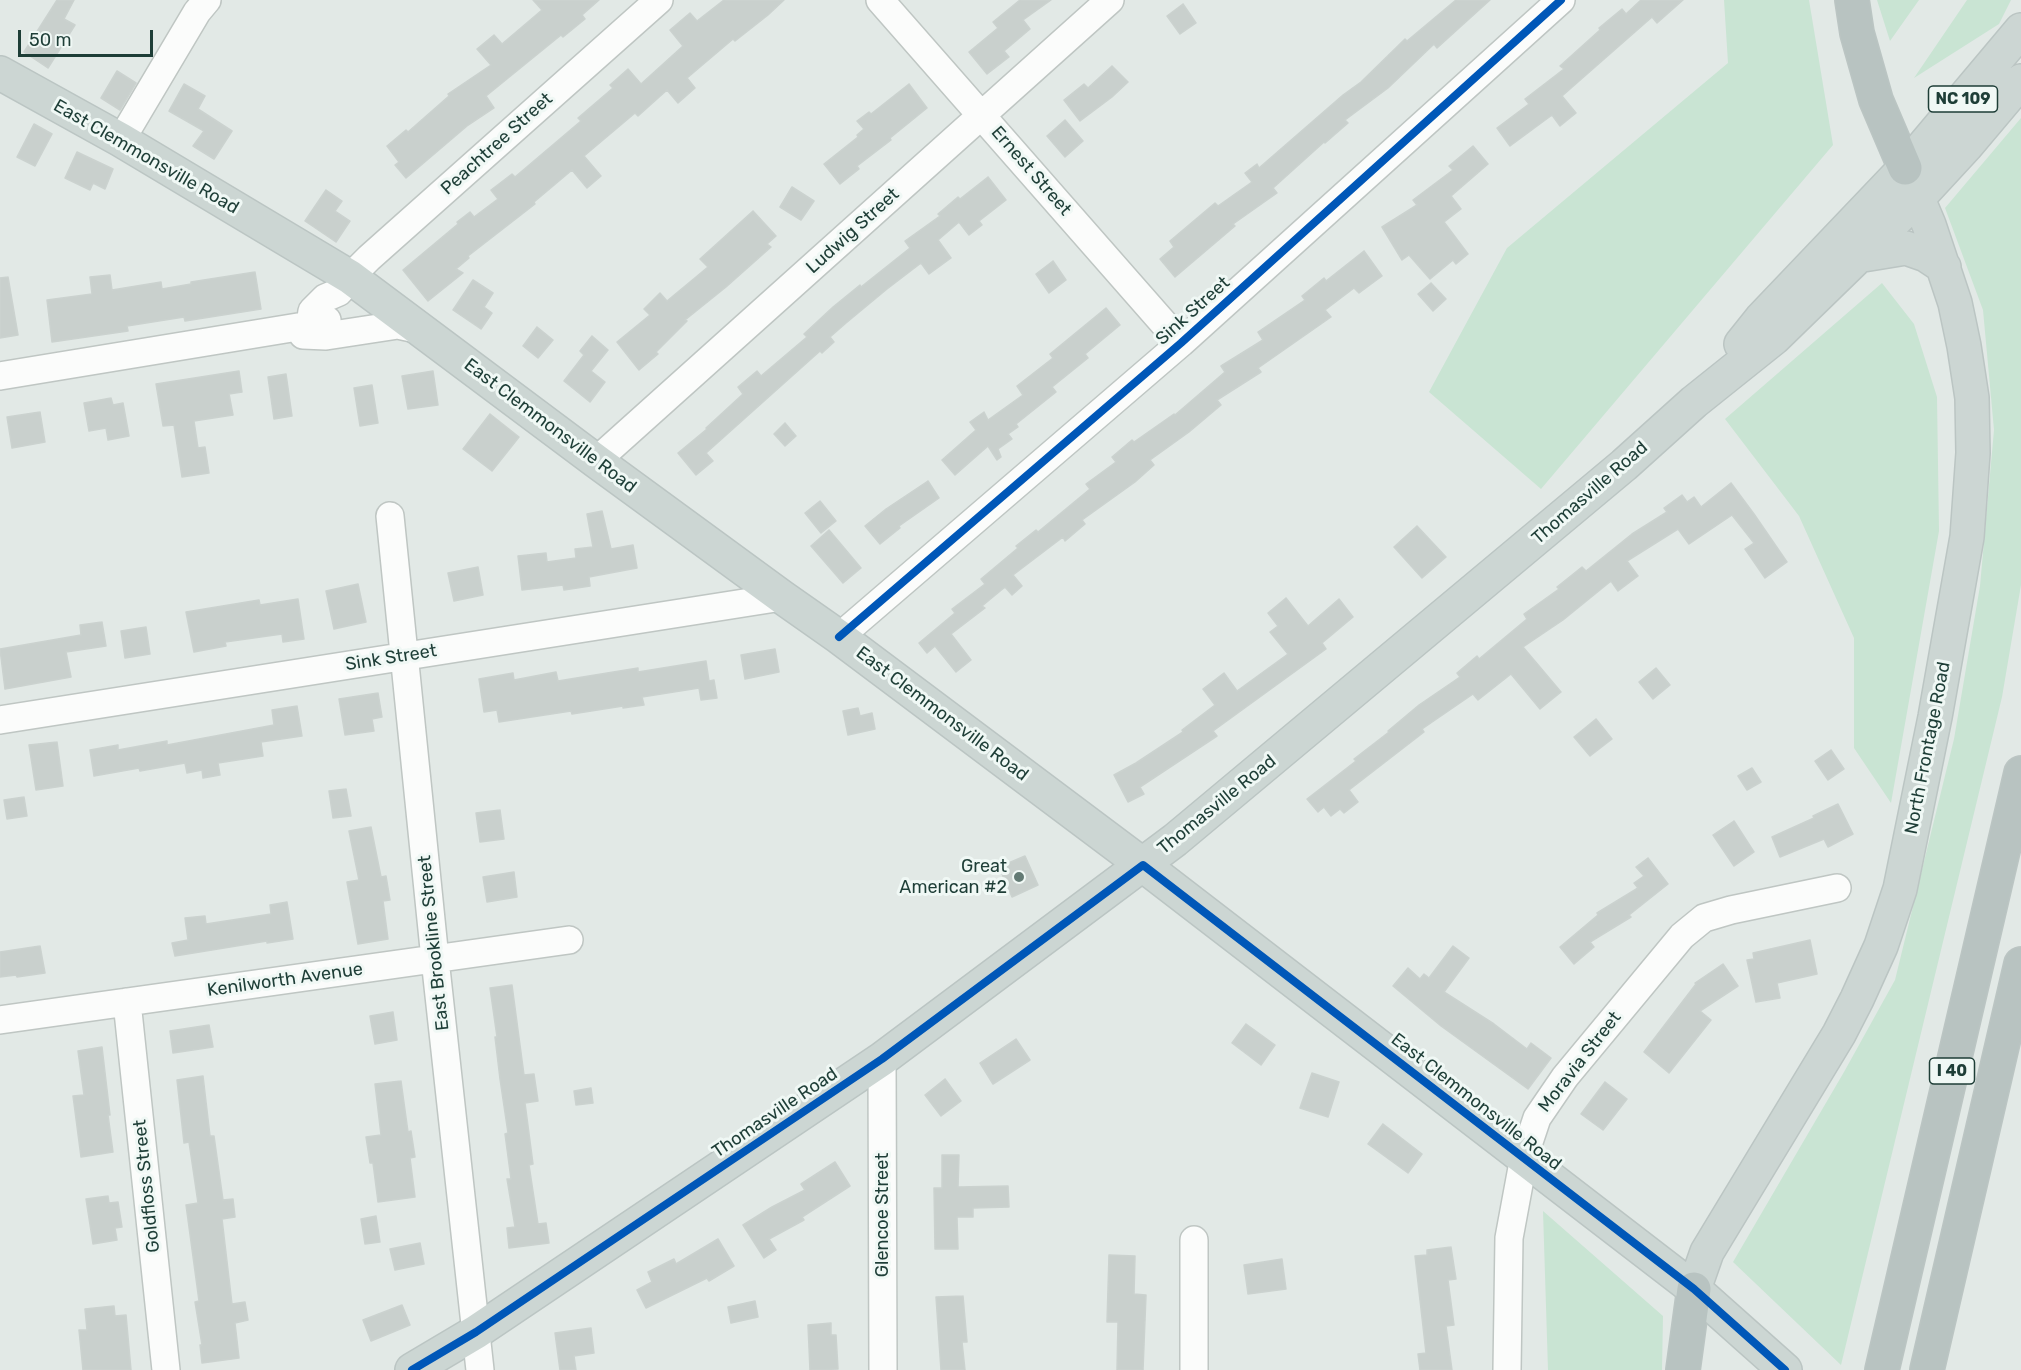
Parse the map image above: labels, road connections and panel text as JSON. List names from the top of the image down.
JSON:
{
  "streets": {
    "highway": ["I 40"],
    "main road": [
      "NC 109",
      "East Clemmonsville Road",
      "Thomasville Road",
      "North Frontage Road"
    ],
    "street": [
      "Peachtree Street",
      "Ernest Street",
      "Ludwig Street",
      "Sink Street",
      "East Brookline Street",
      "Kenilworth Avenue",
      "Moravia Street",
      "Goldfloss Street",
      "Glencoe Street"
    ]
  },
  "crossings": [
    ["Peachtree Street", "East Clemmonsville Road"],
    ["East Clemmonsville Road", "Ludwig Street"],
    ["East Clemmonsville Road", "Sink Street"],
    ["East Clemmonsville Road", "Thomasville Road"],
    ["East Clemmonsville Road", "North Frontage Road"],
    ["East Clemmonsville Road", "Moravia Street"],
    ["Ernest Street", "Ludwig Street"],
    ["Ernest Street", "Sink Street"],
    ["Sink Street", "East Brookline Street"],
    ["Thomasville Road", "North Frontage Road"],
    ["Thomasville Road", "East Brookline Street"],
    ["Thomasville Road", "Glencoe Street"],
    ["East Brookline Street", "Kenilworth Avenue"],
    ["Kenilworth Avenue", "Goldfloss Street"]
  ],
  "places": ["Great American #2"],
  "scale_bar": "50 m"
}
